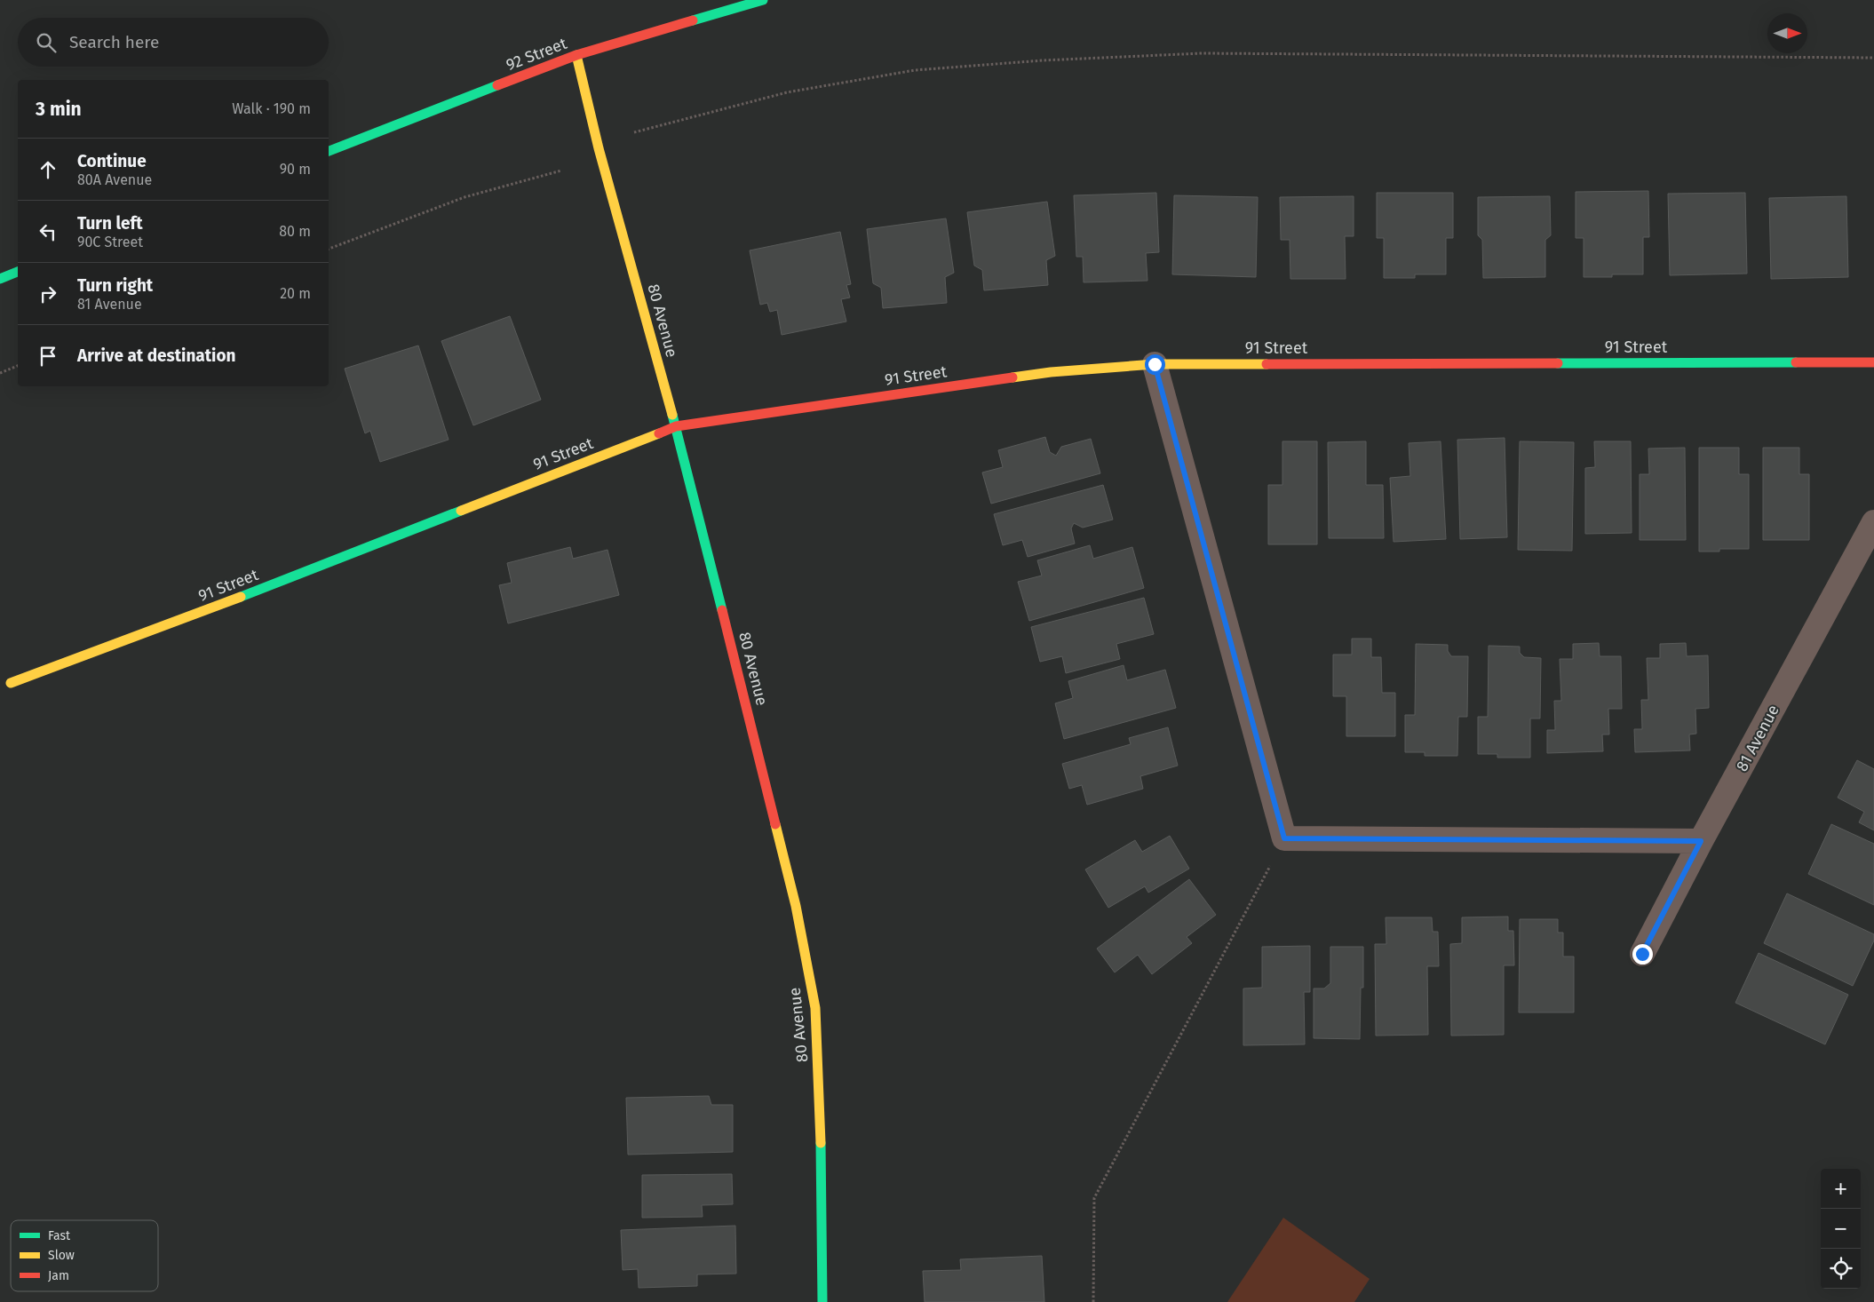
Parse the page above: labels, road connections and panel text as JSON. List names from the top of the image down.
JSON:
{
  "streets": {
    "street": [
      "92 Street",
      "80 Avenue",
      "91 Street",
      "81 Avenue"
    ]
  },
  "crossings": [
    ["92 Street", "80 Avenue"],
    ["80 Avenue", "91 Street"]
  ],
  "legend": ["Fast", "Slow", "Jam"],
  "north": "right",
  "page": {
    "search": "Search here",
    "heading": ["3 min", "Walk · 190 m"],
    "list": [
      ["Continue", "80A Avenue", "90 m"],
      ["Turn left", "90C Street", "80 m"],
      ["Turn right", "81 Avenue", "20 m"],
      "Arrive at destination"
    ],
    "map_buttons": ["+", "−"]
  }
}
